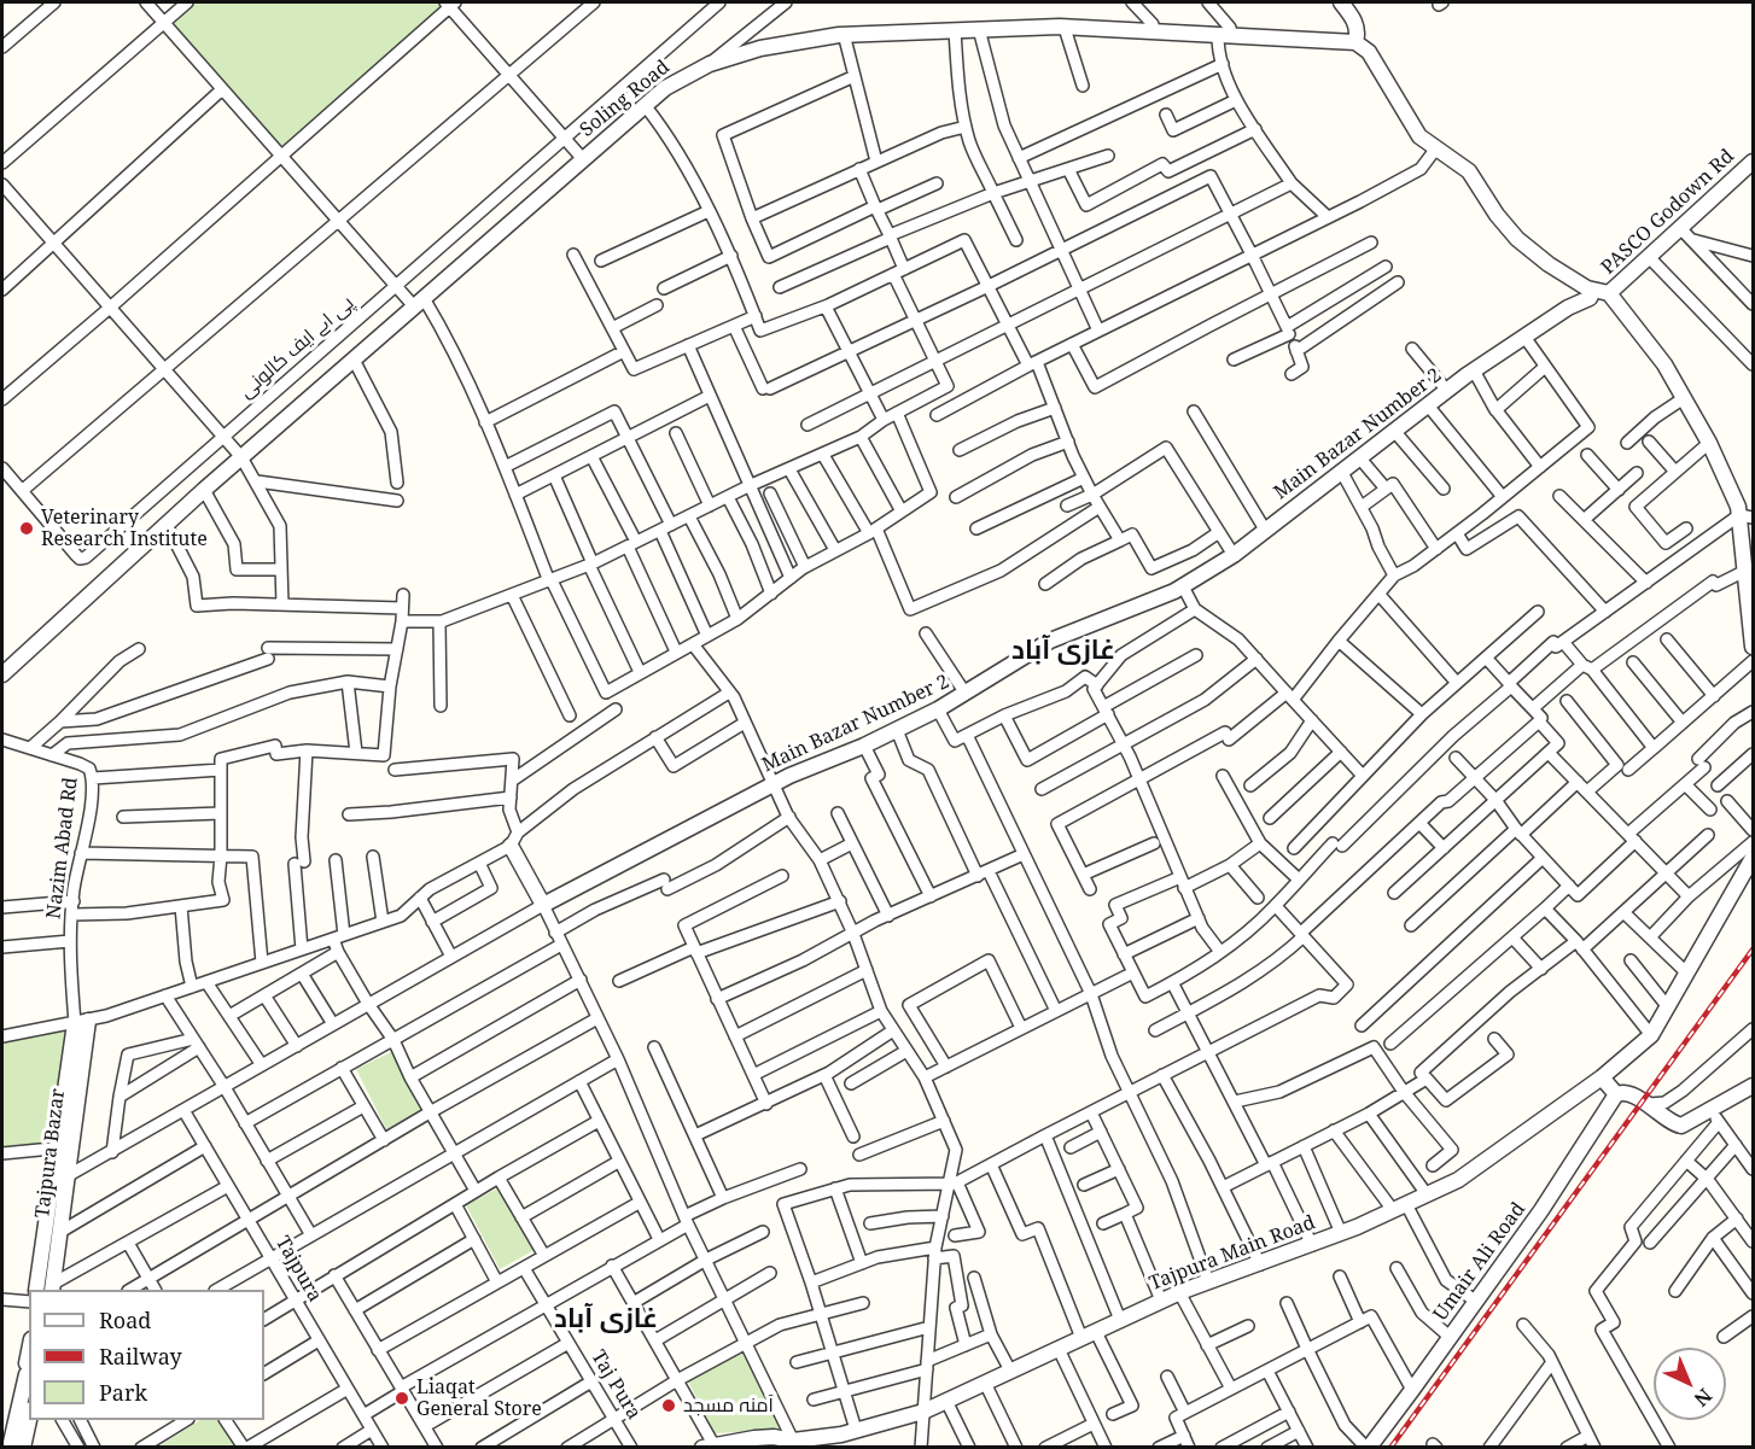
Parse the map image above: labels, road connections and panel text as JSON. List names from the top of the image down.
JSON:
{
  "streets": {
    "street": [
      "Soling Road",
      "PASCO Godown Rd",
      "پی اے ایف کالونی",
      "Main Bazar Number 2",
      "Nazim Abad Rd",
      "Tajpura Bazar",
      "Tajpura Main Road",
      "Umair Ali Road",
      "Tajpura",
      "Taj Pura"
    ]
  },
  "crossings": [
    ["Nazim Abad Rd", "Tajpura Bazar"]
  ],
  "districts": ["غازى آباد", "غازى آباد"],
  "places": ["Veterinary Research Institute", "Liaqat General Store", "آمنہ مسجد"],
  "legend": ["Road", "Railway", "Park"],
  "north": "bottom right"
}
